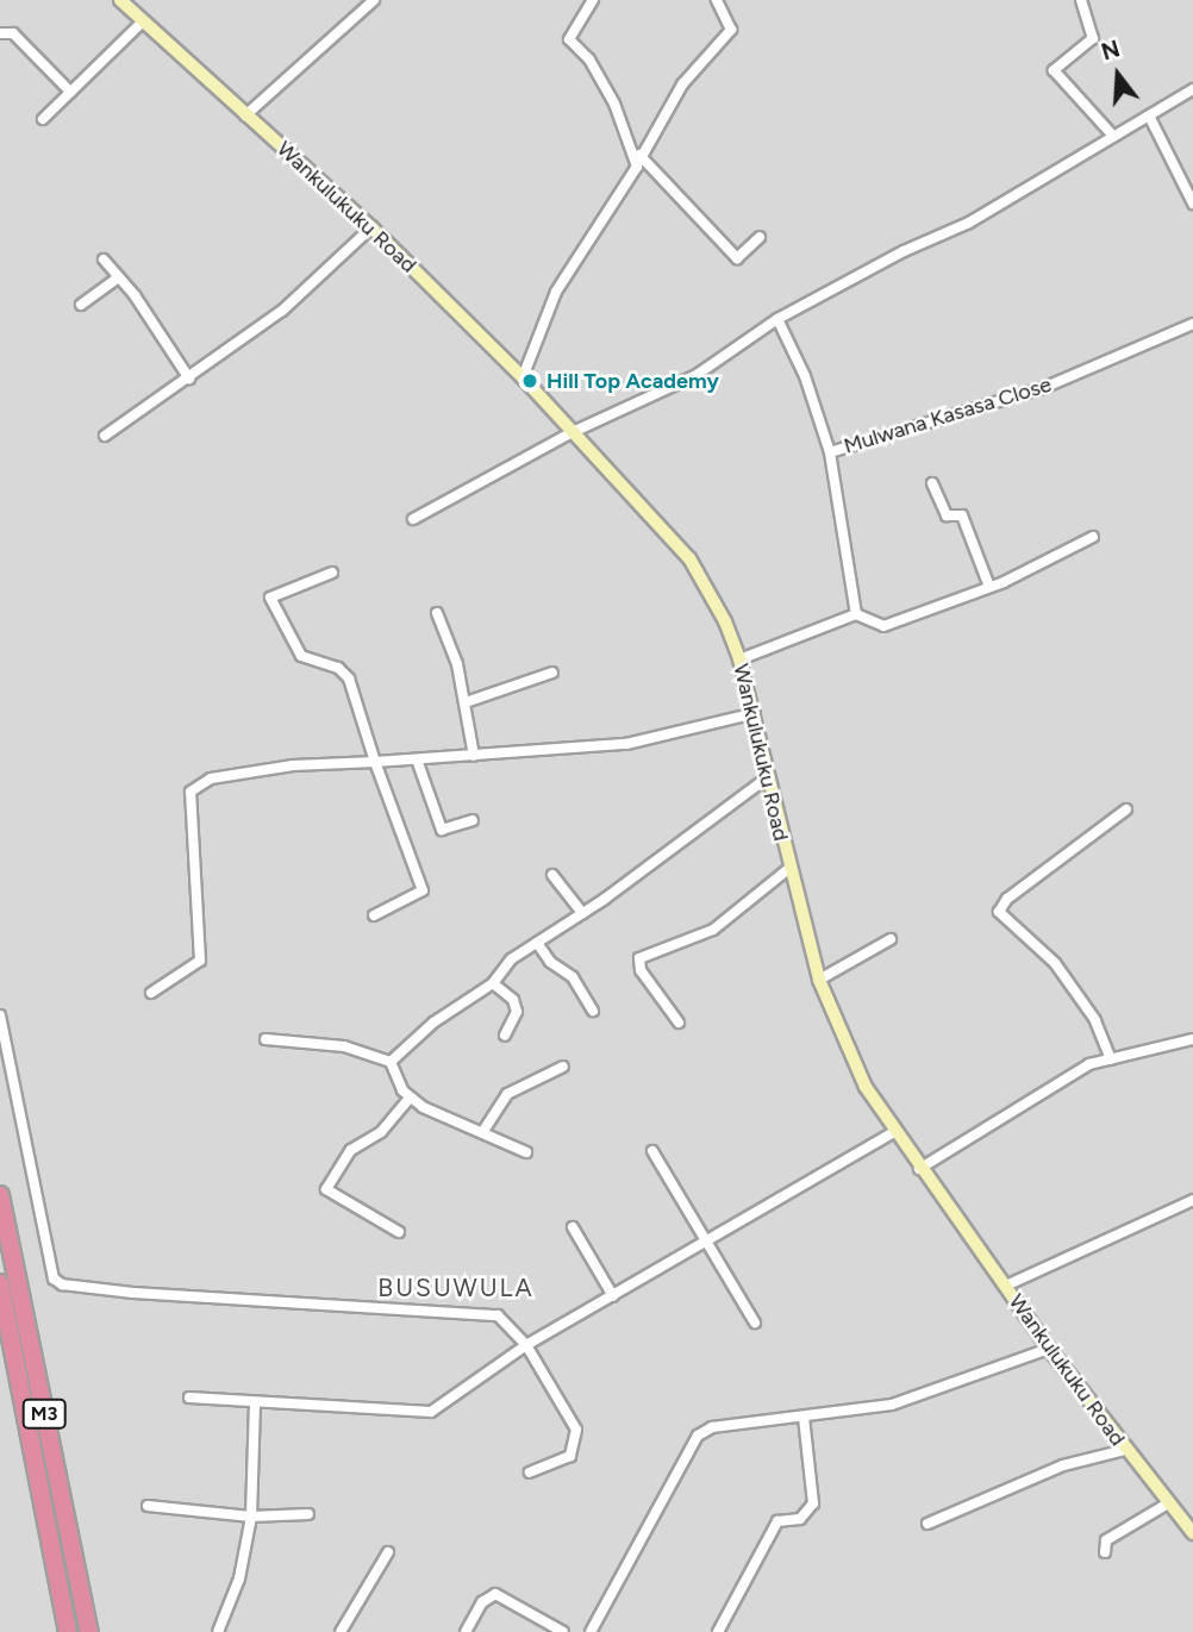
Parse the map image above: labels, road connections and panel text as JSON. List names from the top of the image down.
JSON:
{
  "streets": {
    "highway": ["M3"],
    "main road": ["Wankulukuku Road"],
    "street": ["Mulwana Kasasa Close"]
  },
  "districts": ["BUSUWULA"],
  "places": ["Hill Top Academy"],
  "north": "top"
}
